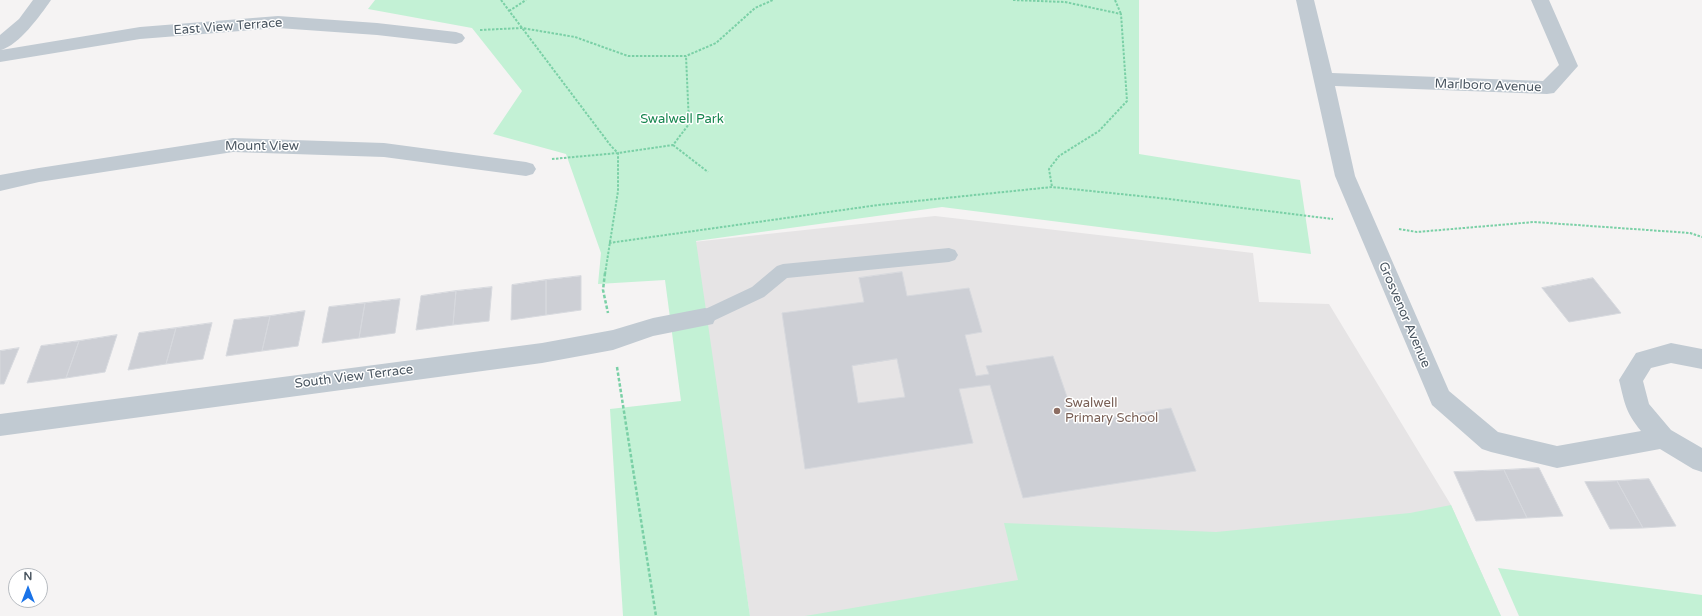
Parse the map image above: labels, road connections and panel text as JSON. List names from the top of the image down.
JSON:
{
  "streets": {
    "street": [
      "East View Terrace",
      "Marlboro Avenue",
      "Mount View",
      "Grosvenor Avenue",
      "South View Terrace"
    ]
  },
  "crossings": [
    ["Marlboro Avenue", "Grosvenor Avenue"]
  ],
  "parks": ["Swalwell Park"],
  "places": ["Swalwell Primary School"],
  "north": "top"
}
